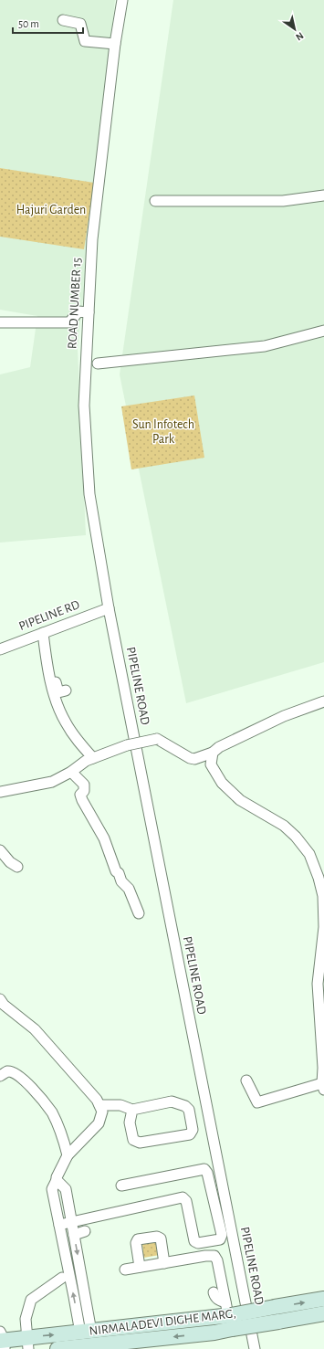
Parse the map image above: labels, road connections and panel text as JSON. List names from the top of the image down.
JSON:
{
  "streets": {
    "main road": ["NIRMALADEVI DIGHE MARG,"],
    "street": ["ROAD NUMBER 15", "PIPELINE RD", "PIPELINE ROAD"]
  },
  "crossings": [
    ["ROAD NUMBER 15", "PIPELINE RD"],
    ["ROAD NUMBER 15", "PIPELINE ROAD"],
    ["PIPELINE RD", "PIPELINE ROAD"]
  ],
  "parks": ["Hajuri Garden", "Sun Infotech Park"],
  "scale_bar": "50 m",
  "north": "bottom right"
}
